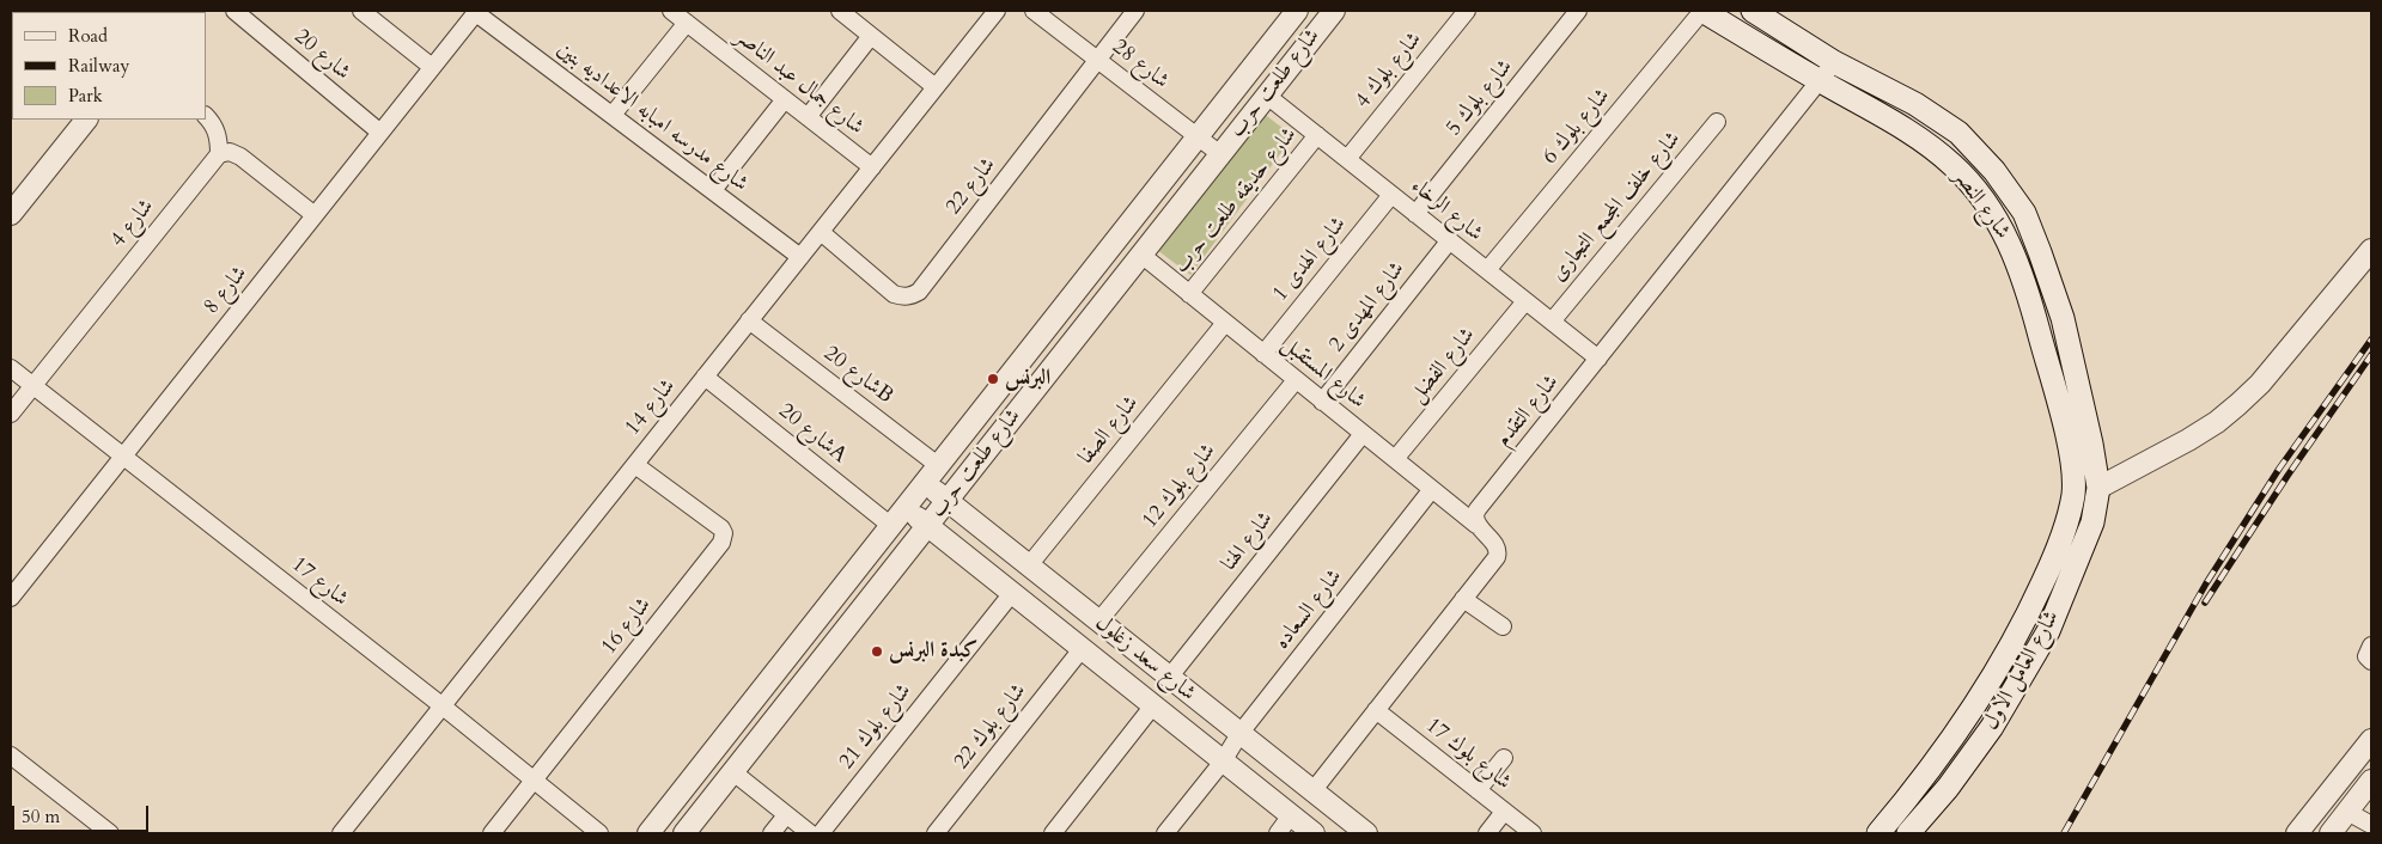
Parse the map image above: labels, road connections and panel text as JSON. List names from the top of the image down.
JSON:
{
  "streets": {
    "main road": ["شارع النصر", "شارع العامل الاول"],
    "street": [
      "شارع 20",
      "شارع 28",
      "شارع بلوك 4",
      "شارع جمال عبد الناصر",
      "شارع طلعت حرب",
      "شارع بلوك 5",
      "شارع مدرسه امبابه الاعداديه بنين",
      "شارع بلوك 6",
      "شارع 22",
      "شارع حديقه طلعت حرب",
      "شارع خلف المجمع التجارى",
      "شارع الرخاء",
      "شارع 4",
      "شارع الهدى 1",
      "شارع 8",
      "شارع المهدى 2",
      "شارع الفضل",
      "شارع المستقبل",
      "شارع 20B",
      "شارع 14",
      "شارع التقدم",
      "شارع الصفا",
      "شارع 20A",
      "شارع بلوك 12",
      "شارع الهنا",
      "شارع 17",
      "شارع السعاده",
      "شارع 16",
      "شارع سعد زغلول",
      "شارع بلوك 21",
      "شارع بلوك 22",
      "شارع بلوك 17"
    ]
  },
  "crossings": [
    ["شارع 20", "شارع 8"],
    ["شارع 28", "شارع طلعت حرب"],
    ["شارع 28", "شارع 22"],
    ["شارع بلوك 4", "شارع الرخاء"],
    ["شارع جمال عبد الناصر", "شارع 14"],
    ["شارع طلعت حرب", "شارع الرخاء"],
    ["شارع طلعت حرب", "شارع المستقبل"],
    ["شارع طلعت حرب", "شارع 20B"],
    ["شارع طلعت حرب", "شارع 20A"],
    ["شارع طلعت حرب", "شارع سعد زغلول"],
    ["شارع بلوك 5", "شارع الرخاء"],
    ["شارع مدرسه امبابه الاعداديه بنين", "شارع 8"],
    ["شارع مدرسه امبابه الاعداديه بنين", "شارع 14"],
    ["شارع بلوك 6", "شارع النصر"],
    ["شارع بلوك 6", "شارع الرخاء"],
    ["شارع 22", "شارع 14"],
    ["شارع حديقه طلعت حرب", "شارع الرخاء"],
    ["شارع حديقه طلعت حرب", "شارع المستقبل"],
    ["شارع النصر", "شارع التقدم"],
    ["شارع النصر", "شارع العامل الاول"],
    ["شارع خلف المجمع التجارى", "شارع الرخاء"],
    ["شارع الرخاء", "شارع الهدى 1"],
    ["شارع الرخاء", "شارع المهدى 2"],
    ["شارع الرخاء", "شارع الفضل"],
    ["شارع الرخاء", "شارع التقدم"],
    ["شارع 4", "شارع 17"],
    ["شارع الهدى 1", "شارع المستقبل"],
    ["شارع 8", "شارع 17"],
    ["شارع المهدى 2", "شارع المستقبل"],
    ["شارع الفضل", "شارع المستقبل"],
    ["شارع المستقبل", "شارع التقدم"],
    ["شارع المستقبل", "شارع الصفا"],
    ["شارع المستقبل", "شارع بلوك 12"],
    ["شارع المستقبل", "شارع الهنا"],
    ["شارع المستقبل", "شارع السعاده"],
    ["شارع 20B", "شارع 14"],
    ["شارع 14", "شارع 20A"],
    ["شارع 14", "شارع 17"],
    ["شارع 14", "شارع 16"],
    ["شارع الصفا", "شارع سعد زغلول"],
    ["شارع بلوك 12", "شارع سعد زغلول"],
    ["شارع الهنا", "شارع سعد زغلول"],
    ["شارع 17", "شارع 16"],
    ["شارع السعاده", "شارع سعد زغلول"],
    ["شارع سعد زغلول", "شارع بلوك 21"],
    ["شارع سعد زغلول", "شارع بلوك 22"]
  ],
  "places": ["البرنس", "كبدة البرنس"],
  "legend": ["Road", "Railway", "Park"],
  "scale_bar": "50 m"
}
